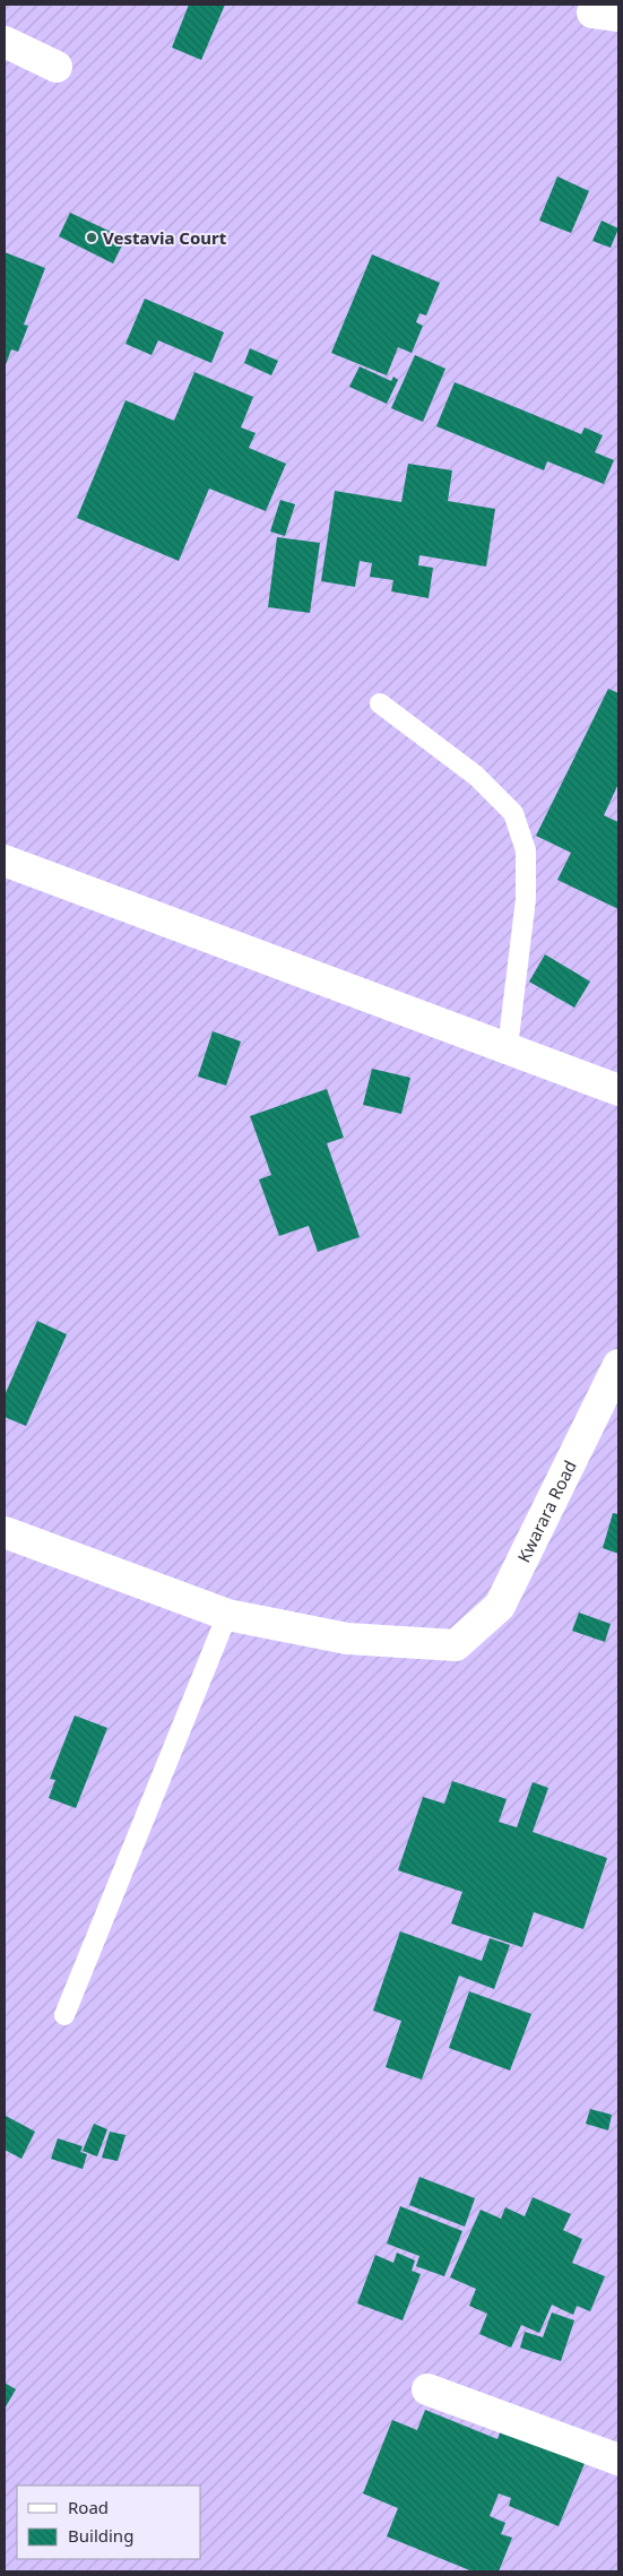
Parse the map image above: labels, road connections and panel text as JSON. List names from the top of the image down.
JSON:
{
  "streets": {
    "street": ["Kwarara Road"]
  },
  "places": ["Vestavia Court"],
  "legend": ["Road", "Building"]
}
